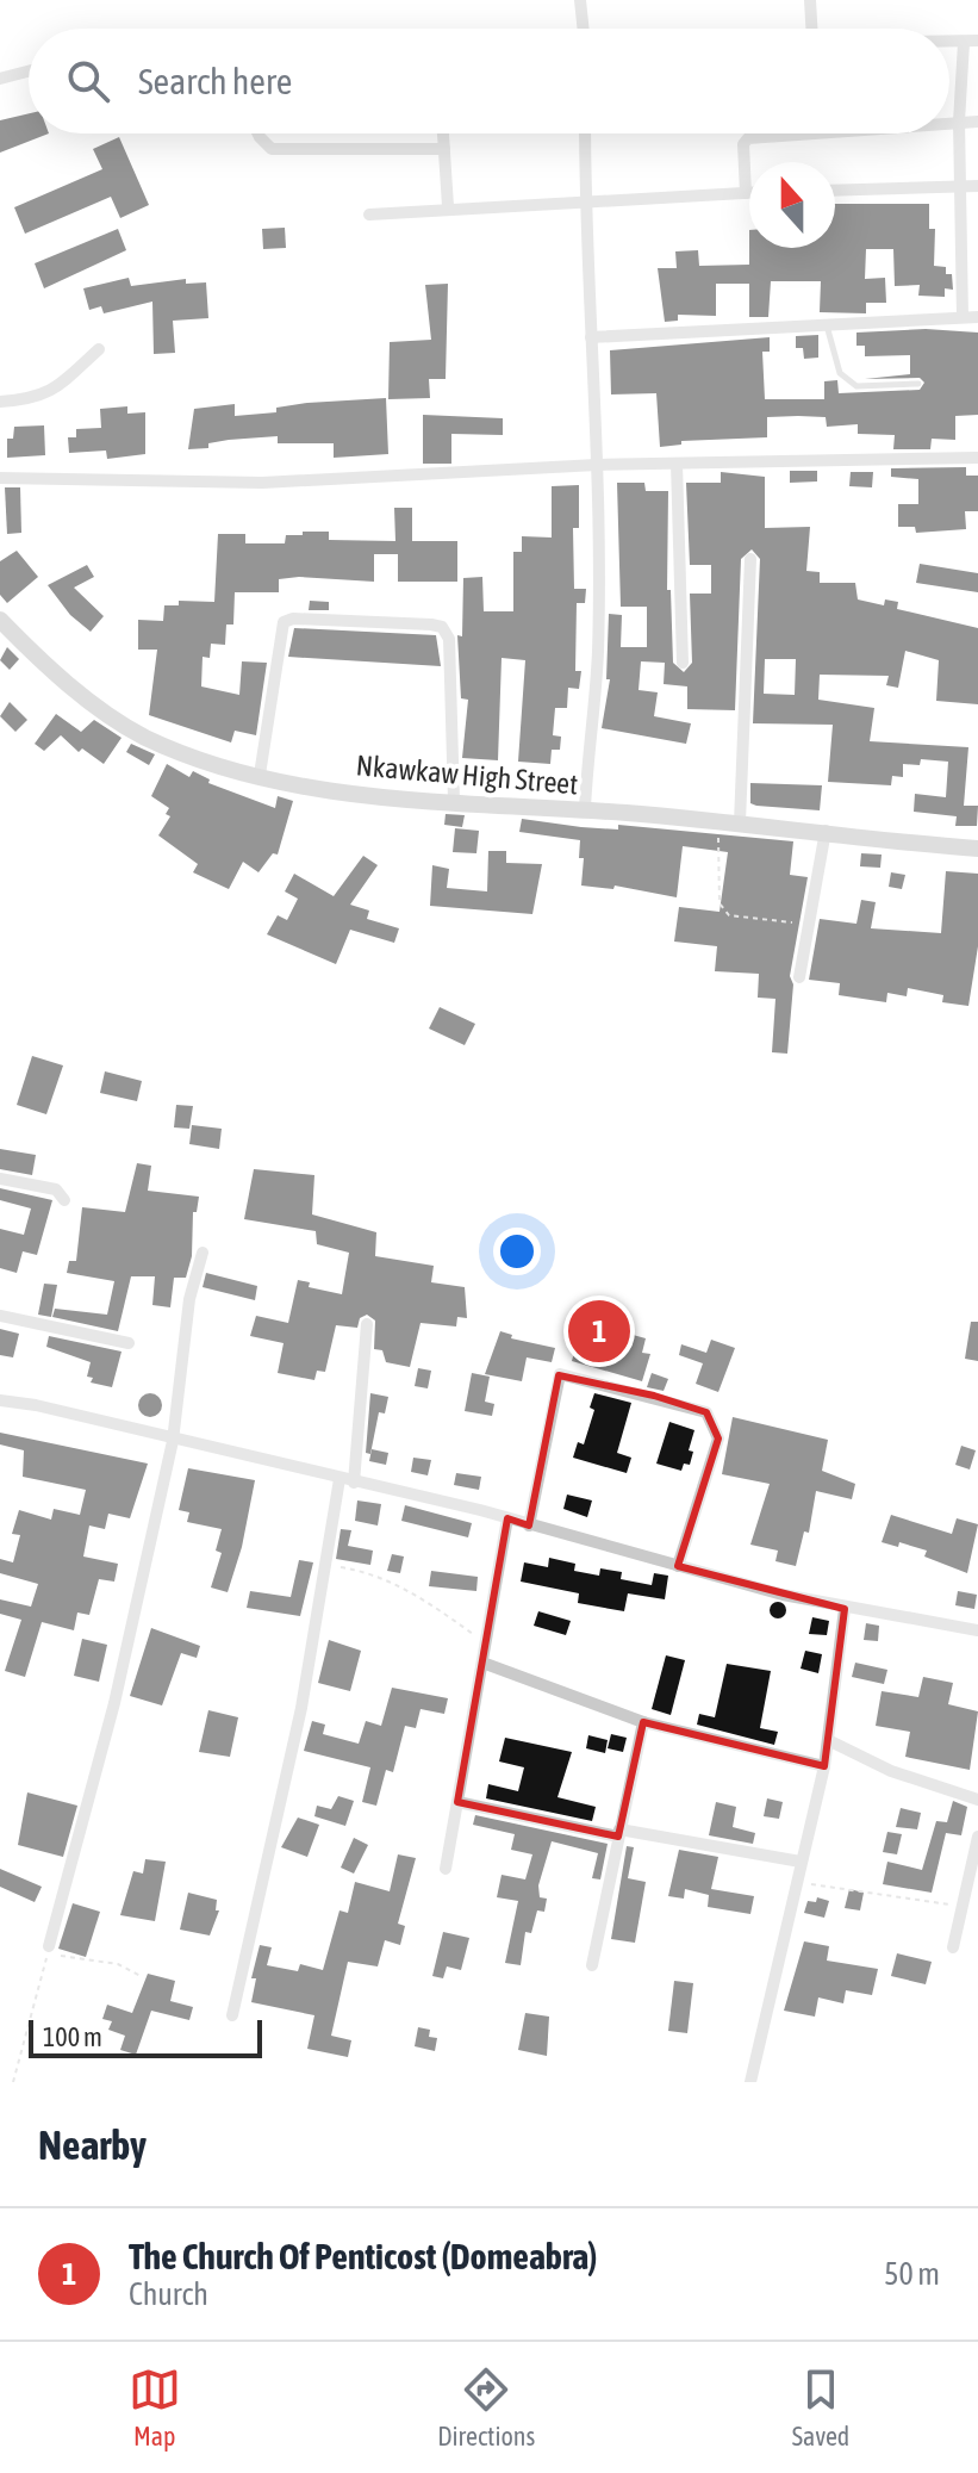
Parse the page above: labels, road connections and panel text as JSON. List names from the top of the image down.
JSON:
{
  "streets": {
    "main road": ["Nkawkaw High Street"]
  },
  "scale_bar": "100 m",
  "north": "top",
  "page": {
    "search": "Search here",
    "pins": "1",
    "scale": "100 m",
    "heading": "Nearby",
    "list": [
      {
        "mark": "1",
        "name": "The Church Of Penticost (Domeabra)",
        "note": "Church",
        "value": "50 m"
      }
    ],
    "nav": ["Map", "Directions", "Saved"]
  }
}
